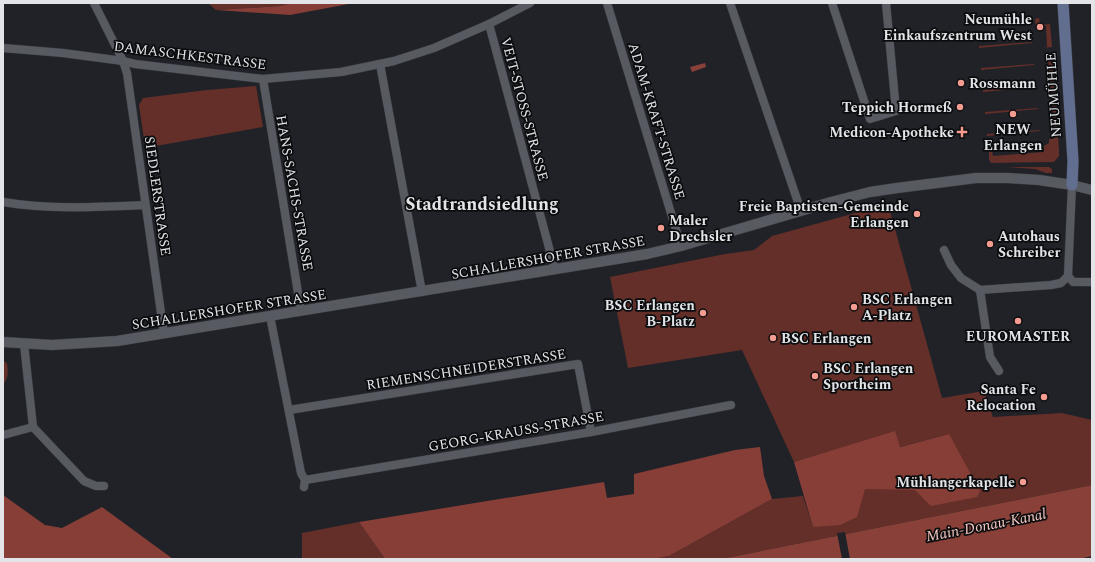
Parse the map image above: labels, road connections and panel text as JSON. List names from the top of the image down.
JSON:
{
  "streets": {
    "main road": ["NEUMÜHLE"],
    "street": [
      "DAMASCHKESTRASSE",
      "VEIT-STOSS-STRASSE",
      "ADAM-KRAFT-STRASSE",
      "HANS-SACHS-STRASSE",
      "SIEDLERSTRASSE",
      "SCHALLERSHOFER STRASSE",
      "RIEMENSCHNEIDERSTRASSE",
      "GEORG-KRAUSS-STRASSE"
    ]
  },
  "crossings": [
    ["DAMASCHKESTRASSE", "VEIT-STOSS-STRASSE"],
    ["DAMASCHKESTRASSE", "HANS-SACHS-STRASSE"],
    ["DAMASCHKESTRASSE", "SIEDLERSTRASSE"],
    ["NEUMÜHLE", "SCHALLERSHOFER STRASSE"],
    ["VEIT-STOSS-STRASSE", "SCHALLERSHOFER STRASSE"],
    ["ADAM-KRAFT-STRASSE", "SCHALLERSHOFER STRASSE"],
    ["HANS-SACHS-STRASSE", "SCHALLERSHOFER STRASSE"],
    ["SIEDLERSTRASSE", "SCHALLERSHOFER STRASSE"],
    ["SCHALLERSHOFER STRASSE", "GEORG-KRAUSS-STRASSE"],
    ["RIEMENSCHNEIDERSTRASSE", "GEORG-KRAUSS-STRASSE"]
  ],
  "districts": ["Stadtrandsiedlung"],
  "water": ["Main-Donau-Kanal"],
  "places": {
    "other": [
      "Neumühle Einkaufszentrum West",
      "Rossmann",
      "Teppich Hormeß",
      "NEW Erlangen",
      "Freie Baptisten-Gemeinde Erlangen",
      "Maler Drechsler",
      "Autohaus Schreiber",
      "BSC Erlangen A-Platz",
      "BSC Erlangen B-Platz",
      "EUROMASTER",
      "BSC Erlangen",
      "BSC Erlangen Sportheim",
      "Santa Fe Relocation",
      "Mühlangerkapelle"
    ],
    "health": ["Medicon-Apotheke"]
  }
}
